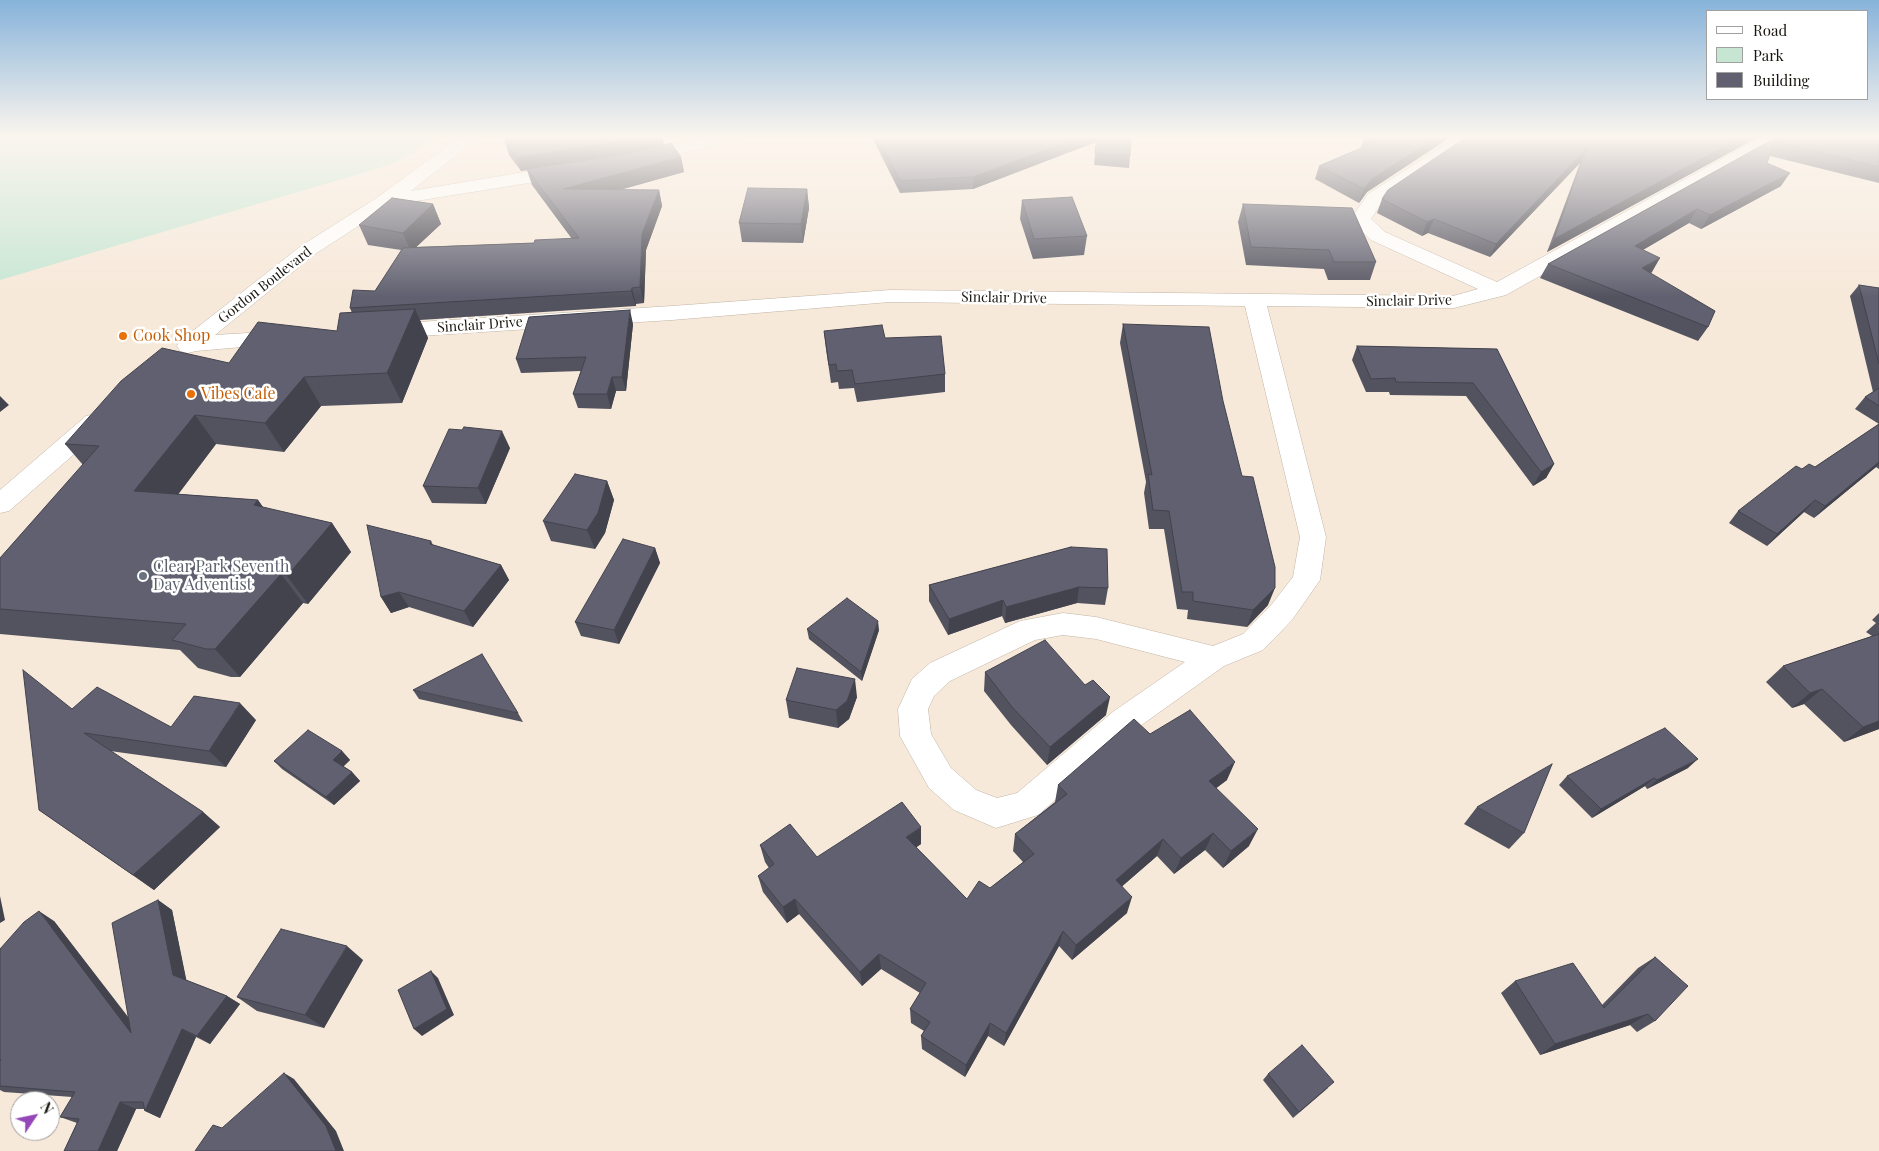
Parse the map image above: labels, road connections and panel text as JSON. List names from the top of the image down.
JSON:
{
  "streets": {
    "street": ["Gordon Boulevard", "Sinclair Drive"]
  },
  "places": ["Cook Shop", "Vibes Cafe", "Clear Park Seventh Day Adventist"],
  "legend": ["Road", "Park", "Building"],
  "north": "top right"
}
